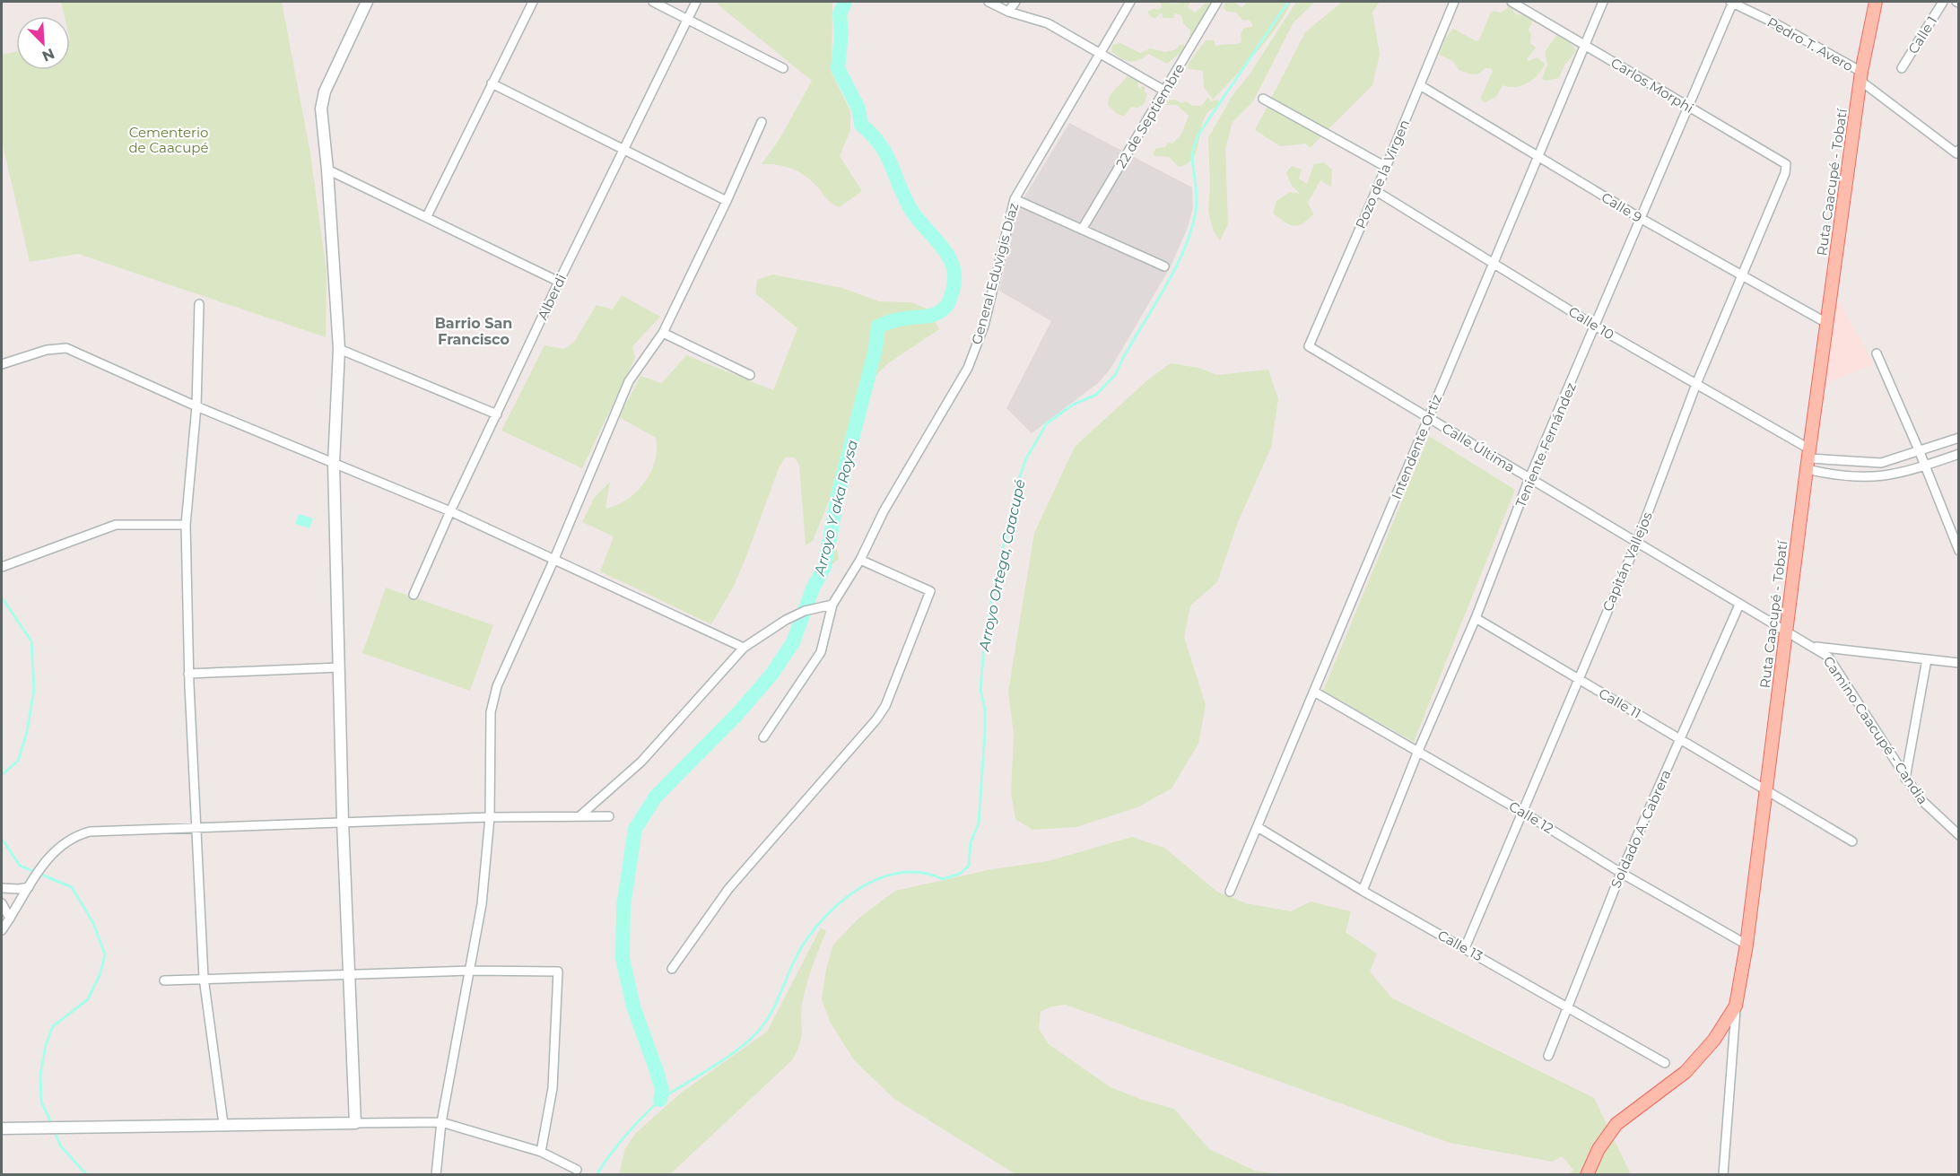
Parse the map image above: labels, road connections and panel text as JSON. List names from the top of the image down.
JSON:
{
  "streets": {
    "main road": ["Ruta Caacupé - Tobatí"],
    "street": [
      "Calle 1",
      "Pedro T. Avero",
      "Carlos Morphi",
      "22 de Septiembre",
      "Pozo de la Virgen",
      "Calle 9",
      "General Eduvigis Díaz",
      "Alberdi",
      "Calle 10",
      "Teniente Fernández",
      "Intendente Ortiz",
      "Calle Última",
      "Capitán Vallejos",
      "Calle 11",
      "Camino Caacupé - Candia",
      "Calle 12",
      "Soldado A. Cabrera",
      "Calle 13"
    ]
  },
  "crossings": [
    ["Pedro T. Avero", "Ruta Caacupé - Tobatí"],
    ["Pedro T. Avero", "Teniente Fernández"],
    ["Carlos Morphi", "Teniente Fernández"],
    ["Carlos Morphi", "Intendente Ortiz"],
    ["Carlos Morphi", "Capitán Vallejos"],
    ["Pozo de la Virgen", "Calle 9"],
    ["Pozo de la Virgen", "Calle 10"],
    ["Pozo de la Virgen", "Calle Última"],
    ["Ruta Caacupé - Tobatí", "Calle 9"],
    ["Ruta Caacupé - Tobatí", "Calle 10"],
    ["Ruta Caacupé - Tobatí", "Calle Última"],
    ["Ruta Caacupé - Tobatí", "Calle 11"],
    ["Ruta Caacupé - Tobatí", "Camino Caacupé - Candia"],
    ["Ruta Caacupé - Tobatí", "Calle 12"],
    ["Calle 9", "Teniente Fernández"],
    ["Calle 9", "Intendente Ortiz"],
    ["Calle 9", "Capitán Vallejos"],
    ["Calle 10", "Teniente Fernández"],
    ["Calle 10", "Intendente Ortiz"],
    ["Calle 10", "Capitán Vallejos"],
    ["Teniente Fernández", "Calle Última"],
    ["Teniente Fernández", "Calle 11"],
    ["Teniente Fernández", "Calle 12"],
    ["Teniente Fernández", "Calle 13"],
    ["Intendente Ortiz", "Calle Última"],
    ["Intendente Ortiz", "Calle 12"],
    ["Intendente Ortiz", "Calle 13"],
    ["Calle Última", "Capitán Vallejos"],
    ["Calle Última", "Camino Caacupé - Candia"],
    ["Calle Última", "Soldado A. Cabrera"],
    ["Capitán Vallejos", "Calle 11"],
    ["Capitán Vallejos", "Calle 12"],
    ["Capitán Vallejos", "Calle 13"],
    ["Calle 11", "Soldado A. Cabrera"],
    ["Calle 12", "Soldado A. Cabrera"],
    ["Soldado A. Cabrera", "Calle 13"]
  ],
  "districts": ["Barrio San Francisco"],
  "water": ["Arroyo Y aka Roysa", "Arroyo Ortega, Caacupé"],
  "parks": ["Cementerio de Caacupé"],
  "north": "bottom right"
}
